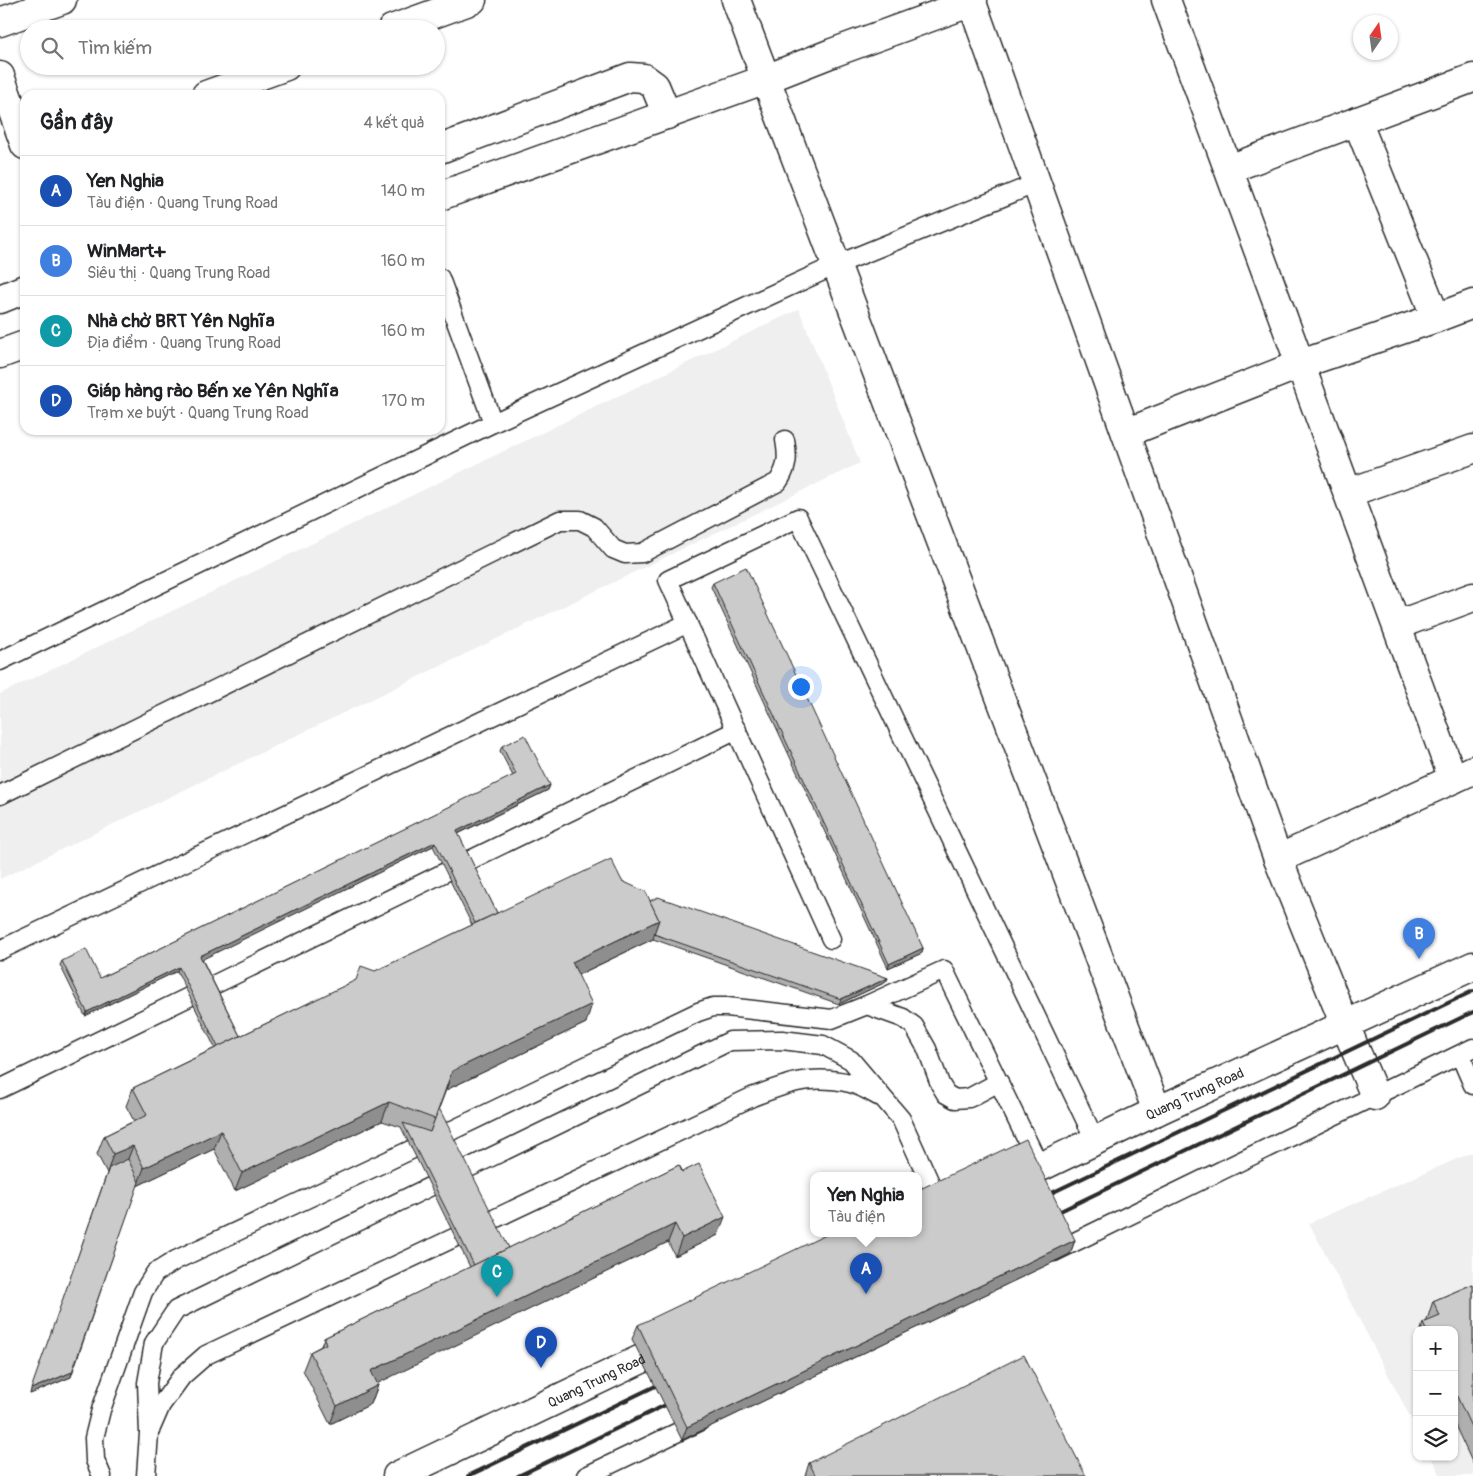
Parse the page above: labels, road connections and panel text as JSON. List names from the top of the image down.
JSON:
{
  "streets": {
    "main road": ["Quang Trung Road"]
  },
  "north": "top",
  "page": {
    "search": "Tìm kiếm",
    "heading": ["Gần đây", "4 kết quả"],
    "list": [
      {
        "mark": "A",
        "name": "Yen Nghia",
        "note": "Tàu điện · Quang Trung Road",
        "value": "140 m"
      },
      {
        "mark": "B",
        "name": "WinMart+",
        "note": "Siêu thị · Quang Trung Road",
        "value": "160 m"
      },
      {
        "mark": "C",
        "name": "Nhà chờ BRT Yên Nghĩa",
        "note": "Địa điểm · Quang Trung Road",
        "value": "160 m"
      },
      {
        "mark": "D",
        "name": "Giáp hàng rào Bến xe Yên Nghĩa",
        "note": "Trạm xe buýt · Quang Trung Road",
        "value": "170 m"
      }
    ],
    "pins": [
      "B",
      "A",
      "C",
      "D"
    ],
    "popup": ["Yen Nghia", "Tàu điện"],
    "map_buttons": ["+", "−"]
  }
}
